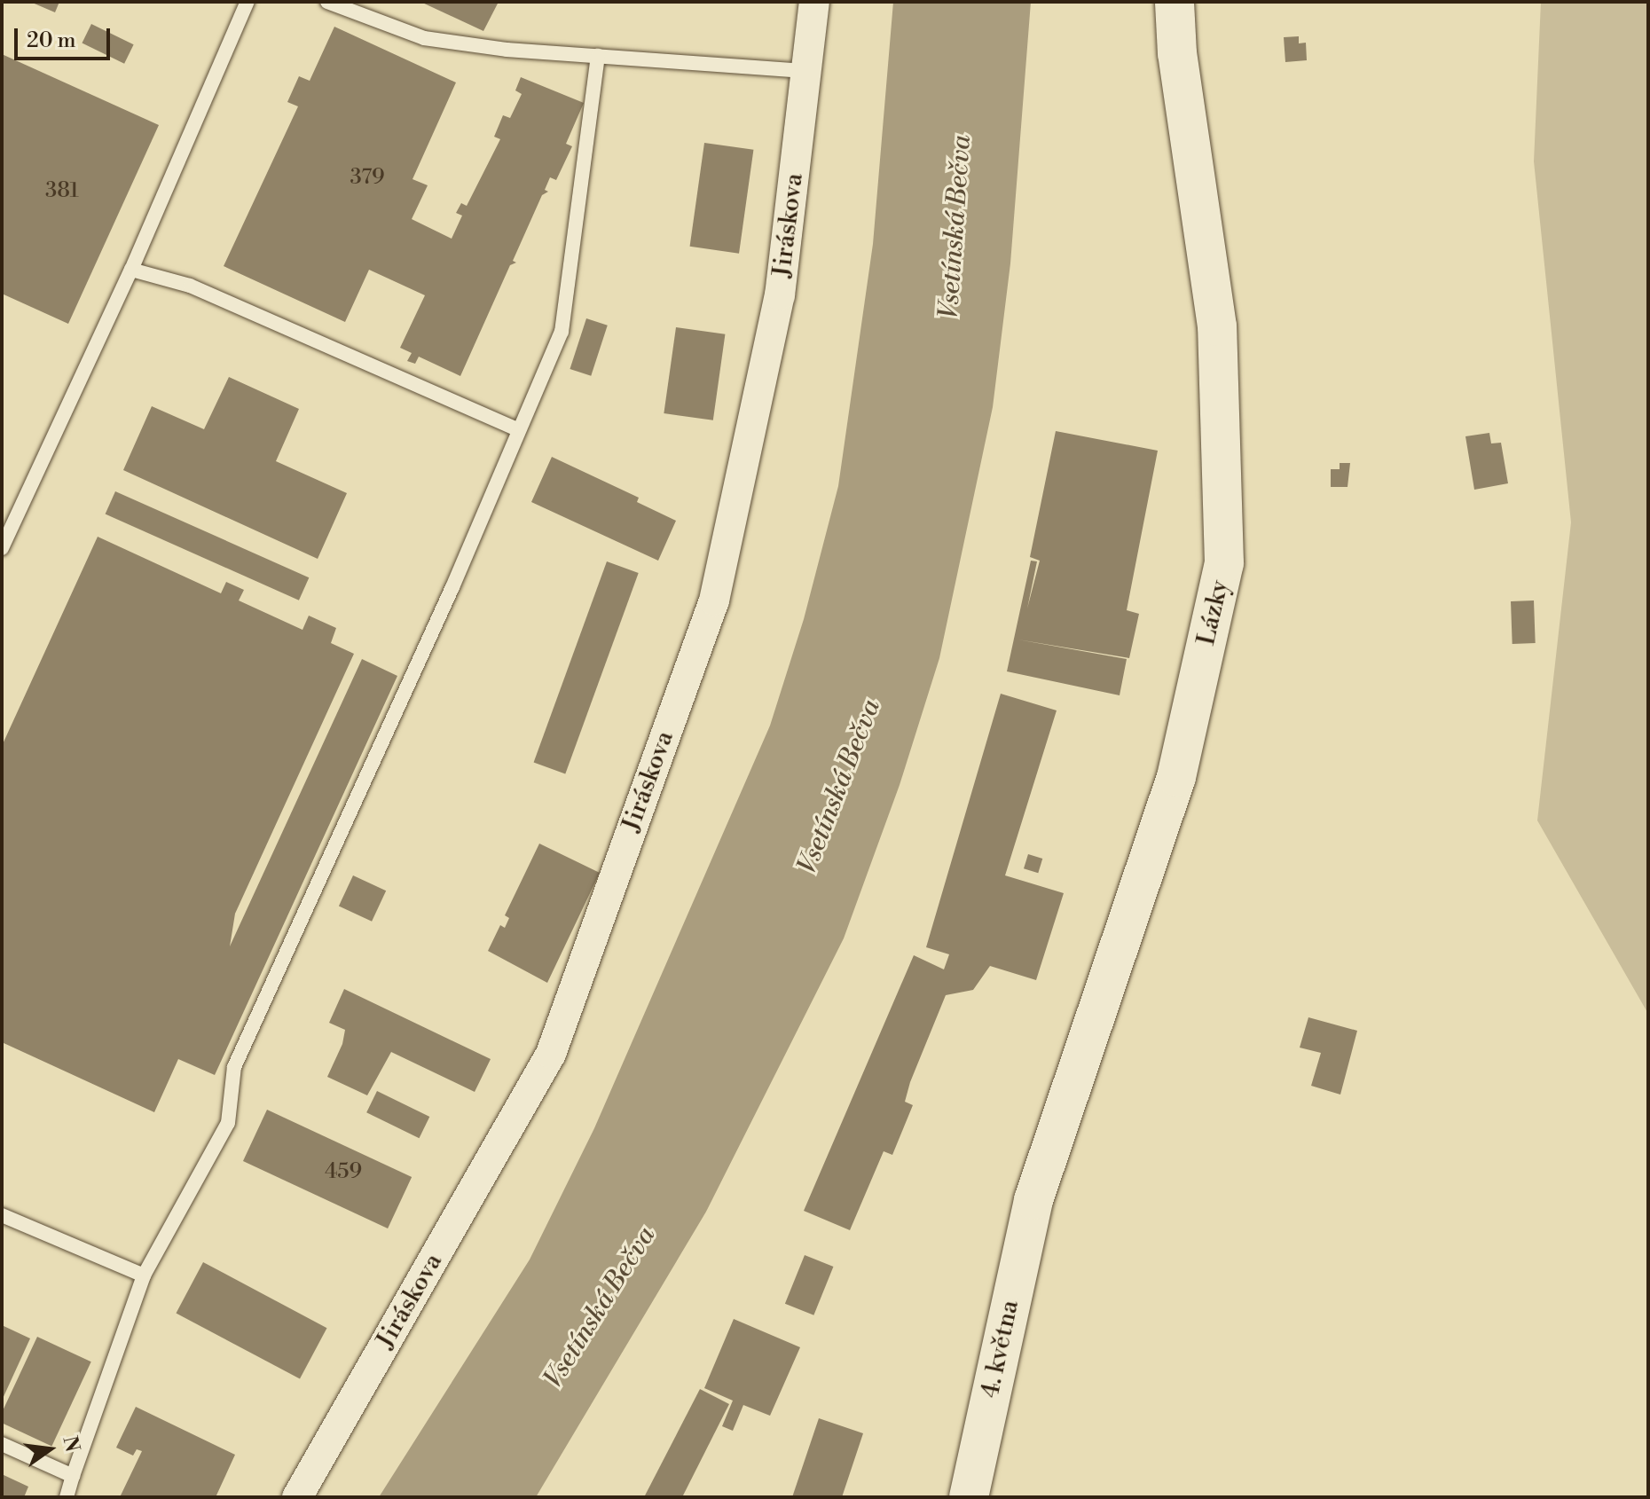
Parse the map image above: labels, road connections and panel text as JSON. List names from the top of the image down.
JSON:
{
  "streets": {
    "street": ["Jiráskova", "Lázky", "4. května"]
  },
  "crossings": [
    ["Lázky", "4. května"]
  ],
  "water": ["Vsetínská Bečva"],
  "house_numbers": ["379", "381", "459"],
  "scale_bar": "20 m",
  "north": "right"
}
